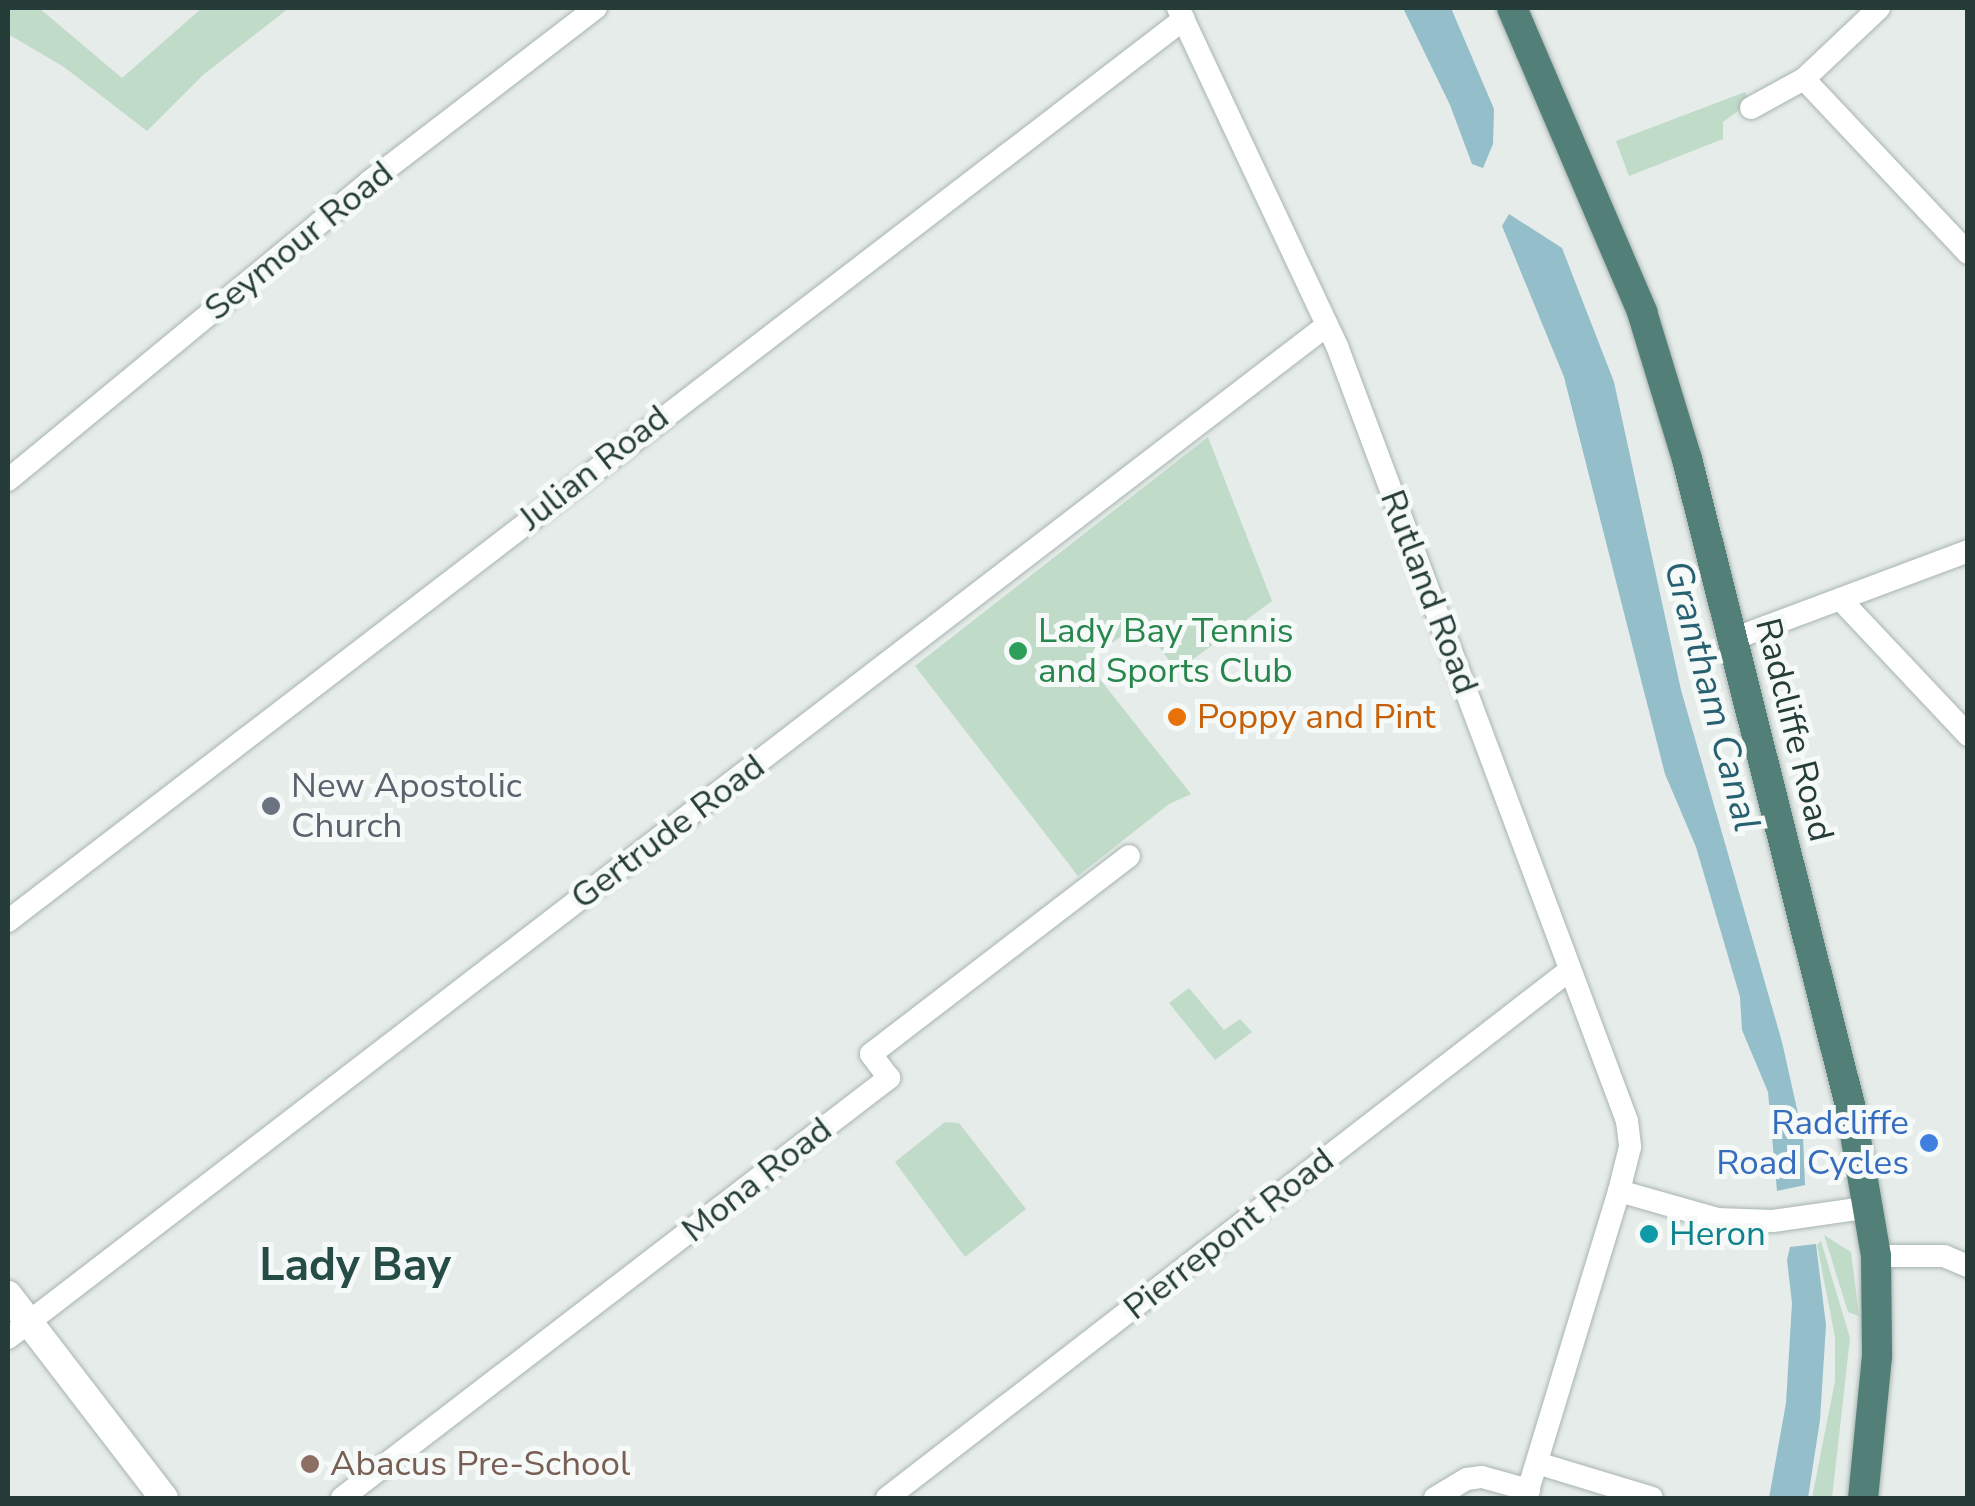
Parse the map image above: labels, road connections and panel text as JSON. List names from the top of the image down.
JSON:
{
  "streets": {
    "highway": ["Radcliffe Road"],
    "street": [
      "Seymour Road",
      "Julian Road",
      "Rutland Road",
      "Gertrude Road",
      "Mona Road",
      "Pierrepont Road"
    ]
  },
  "crossings": [
    ["Julian Road", "Rutland Road"],
    ["Rutland Road", "Gertrude Road"],
    ["Rutland Road", "Pierrepont Road"]
  ],
  "districts": ["Lady Bay"],
  "water": ["Grantham Canal"],
  "places": [
    "Lady Bay Tennis and Sports Club",
    "Poppy and Pint",
    "New Apostolic Church",
    "Radcliffe Road Cycles",
    "Heron",
    "Abacus Pre-School"
  ]
}
